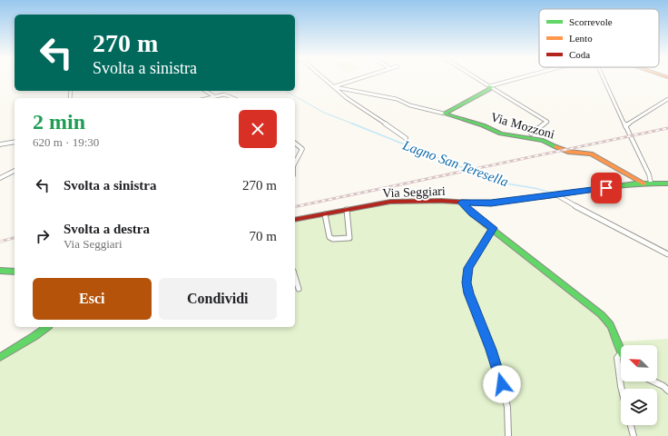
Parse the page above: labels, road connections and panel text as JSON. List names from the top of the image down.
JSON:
{
  "streets": {
    "street": ["Via Mozzoni", "Via Seggiari"]
  },
  "crossings": [
    ["Via Mozzoni", "Via Seggiari"]
  ],
  "water": ["Lagno San Teresella"],
  "legend": ["Scorrevole", "Lento", "Coda"],
  "north": "top left",
  "page": {
    "turn": ["270 m", "Svolta a sinistra"],
    "heading": ["2 min", "620 m · 19:30"],
    "list": [
      {
        "name": "Svolta a sinistra",
        "value": "270 m"
      },
      {
        "name": "Svolta a destra",
        "note": "Via Seggiari",
        "value": "70 m"
      }
    ],
    "buttons": ["Esci", "Condividi"]
  }
}
